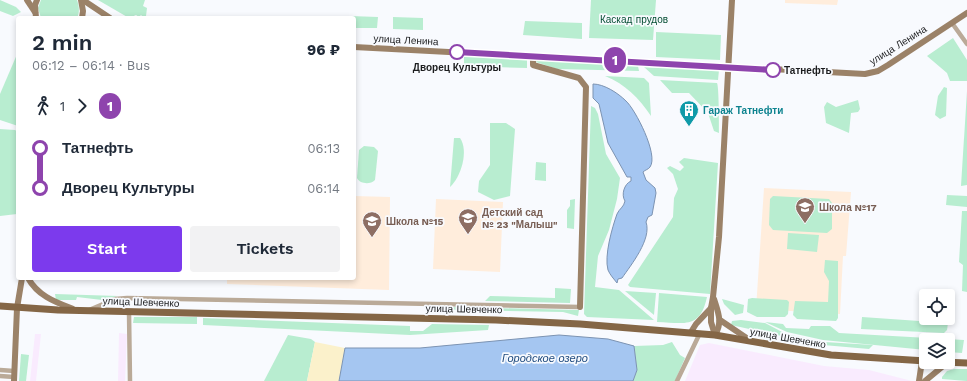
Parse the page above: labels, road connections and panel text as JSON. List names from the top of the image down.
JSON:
{
  "streets": {
    "main road": ["улица Шевченко"],
    "street": ["улица Ленина"]
  },
  "water": ["Городское озеро"],
  "parks": ["Каскад прудов"],
  "places": {
    "other": ["Дворец Культуры", "Татнефть"],
    "building": ["Гараж Татнефти"],
    "school or university": ["Школа №17", "Детский сад № 23 \"Малыш\"", "Школа №15"]
  },
  "lines": ["bus line 1"],
  "page": {
    "on_map": "1",
    "heading": ["2 min", "06:12 – 06:14 · Bus", "96 ₽"],
    "legs": ["1", "1"],
    "list": [
      {
        "name": "Татнефть",
        "value": "06:13"
      },
      {
        "name": "Дворец Культуры",
        "value": "06:14"
      }
    ],
    "buttons": ["Start", "Tickets"]
  }
}
